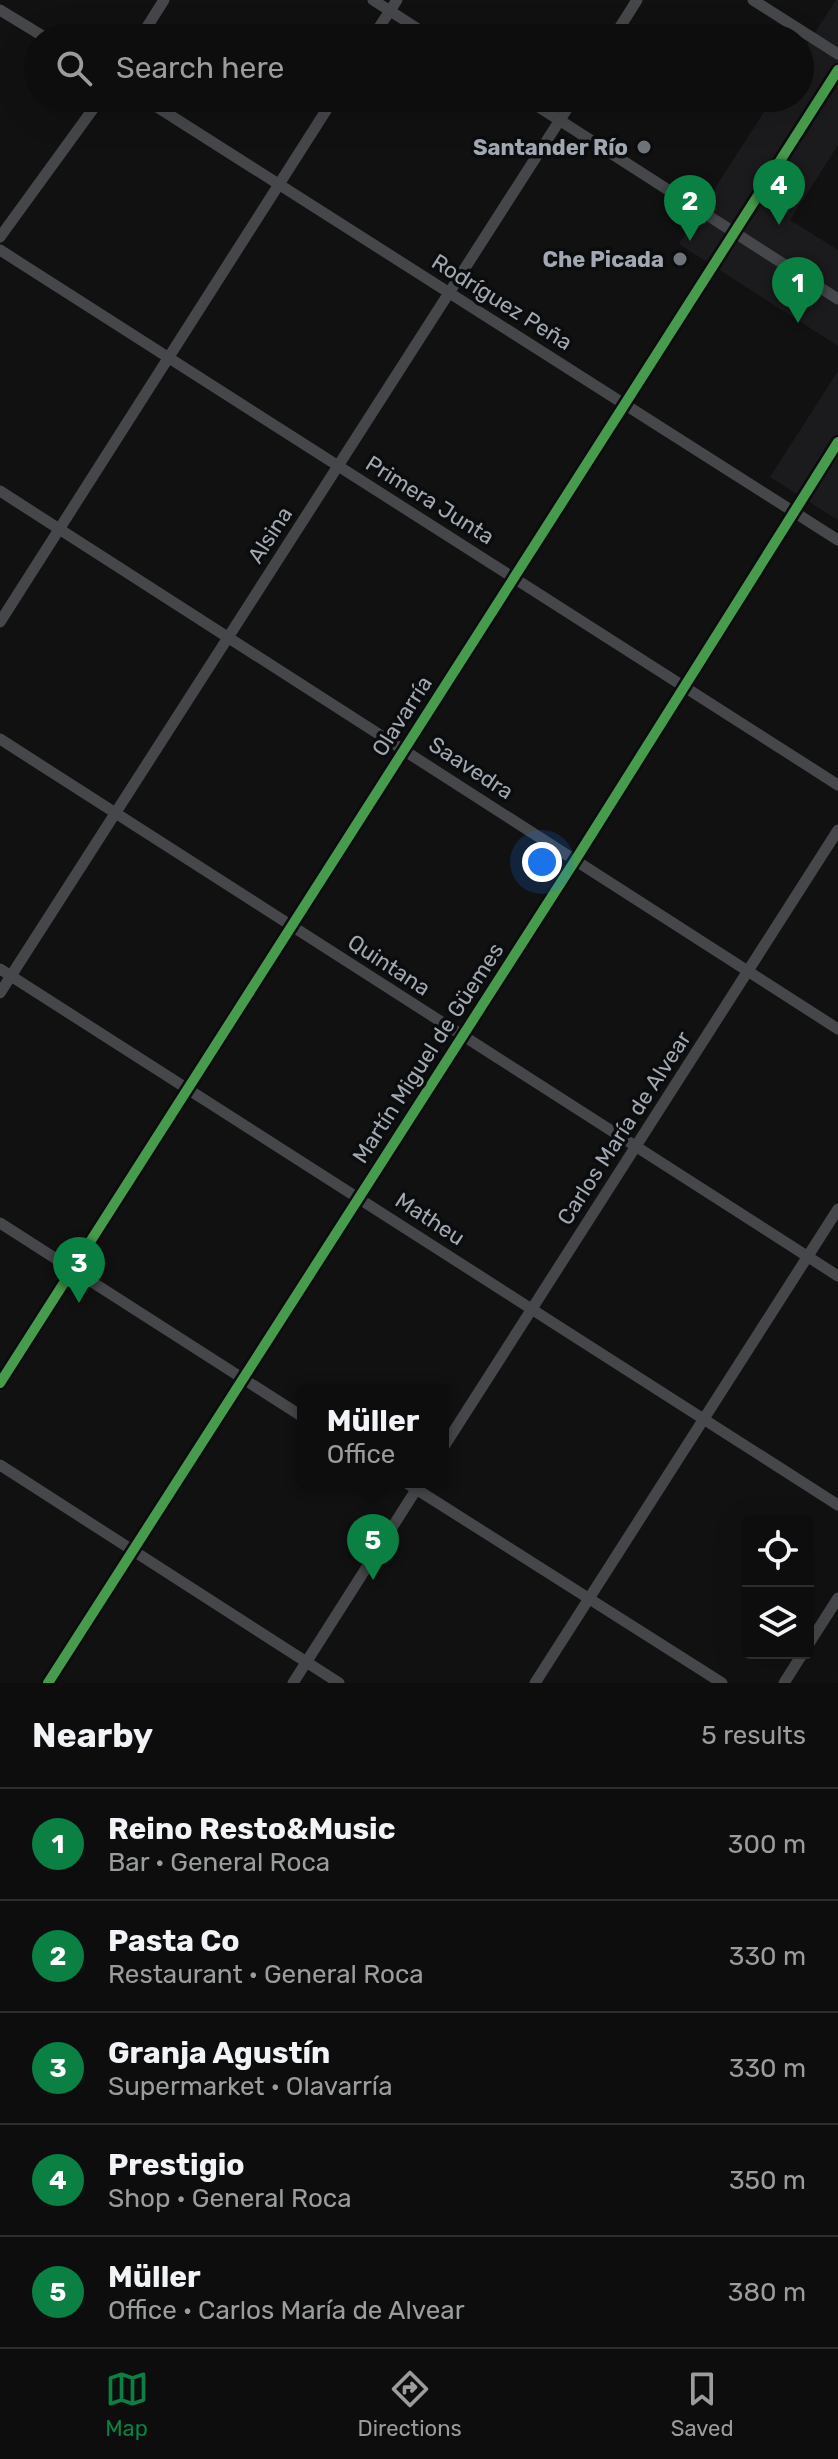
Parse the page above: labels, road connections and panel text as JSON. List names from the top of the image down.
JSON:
{
  "streets": {
    "street": [
      "Rodríguez Peña",
      "Primera Junta",
      "Alsina",
      "Olavarría",
      "Saavedra",
      "Quintana",
      "Martín Miguel de Güemes",
      "Carlos María de Alvear",
      "Matheu"
    ]
  },
  "crossings": [
    ["Rodríguez Peña", "Alsina"],
    ["Rodríguez Peña", "Olavarría"],
    ["Rodríguez Peña", "Martín Miguel de Güemes"],
    ["Primera Junta", "Alsina"],
    ["Primera Junta", "Olavarría"],
    ["Primera Junta", "Martín Miguel de Güemes"],
    ["Alsina", "Saavedra"],
    ["Alsina", "Quintana"],
    ["Alsina", "Matheu"],
    ["Olavarría", "Saavedra"],
    ["Olavarría", "Quintana"],
    ["Olavarría", "Matheu"],
    ["Saavedra", "Martín Miguel de Güemes"],
    ["Saavedra", "Carlos María de Alvear"],
    ["Quintana", "Martín Miguel de Güemes"],
    ["Quintana", "Carlos María de Alvear"],
    ["Martín Miguel de Güemes", "Matheu"],
    ["Carlos María de Alvear", "Matheu"]
  ],
  "places": ["Santander Río", "Che Picada"],
  "page": {
    "search": "Search here",
    "pins": [
      "4",
      "2",
      "1",
      "3",
      "5"
    ],
    "popup": ["Müller", "Office"],
    "heading": ["Nearby", "5 results"],
    "list": [
      {
        "mark": "1",
        "name": "Reino Resto&Music",
        "note": "Bar · General Roca",
        "value": "300 m"
      },
      {
        "mark": "2",
        "name": "Pasta Co",
        "note": "Restaurant · General Roca",
        "value": "330 m"
      },
      {
        "mark": "3",
        "name": "Granja Agustín",
        "note": "Supermarket · Olavarría",
        "value": "330 m"
      },
      {
        "mark": "4",
        "name": "Prestigio",
        "note": "Shop · General Roca",
        "value": "350 m"
      },
      {
        "mark": "5",
        "name": "Müller",
        "note": "Office · Carlos María de Alvear",
        "value": "380 m"
      }
    ],
    "nav": ["Map", "Directions", "Saved"]
  }
}
